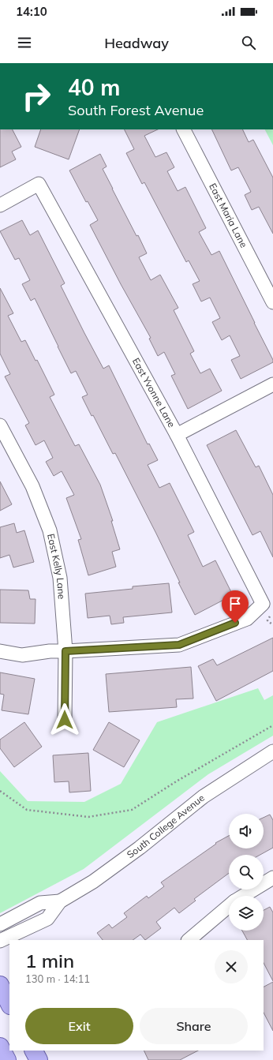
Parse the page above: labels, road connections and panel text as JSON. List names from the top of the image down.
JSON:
{
  "streets": {
    "street": [
      "East Maria Lane",
      "East Yvonne Lane",
      "East Kelly Lane",
      "South College Avenue"
    ]
  },
  "crossings": [
    ["East Yvonne Lane", "East Kelly Lane"]
  ],
  "page": {
    "status": "14:10",
    "header": "Headway",
    "turn": ["40 m", "South Forest Avenue"],
    "heading": ["1 min", "130 m · 14:11"],
    "buttons": ["Exit", "Share"]
  }
}
